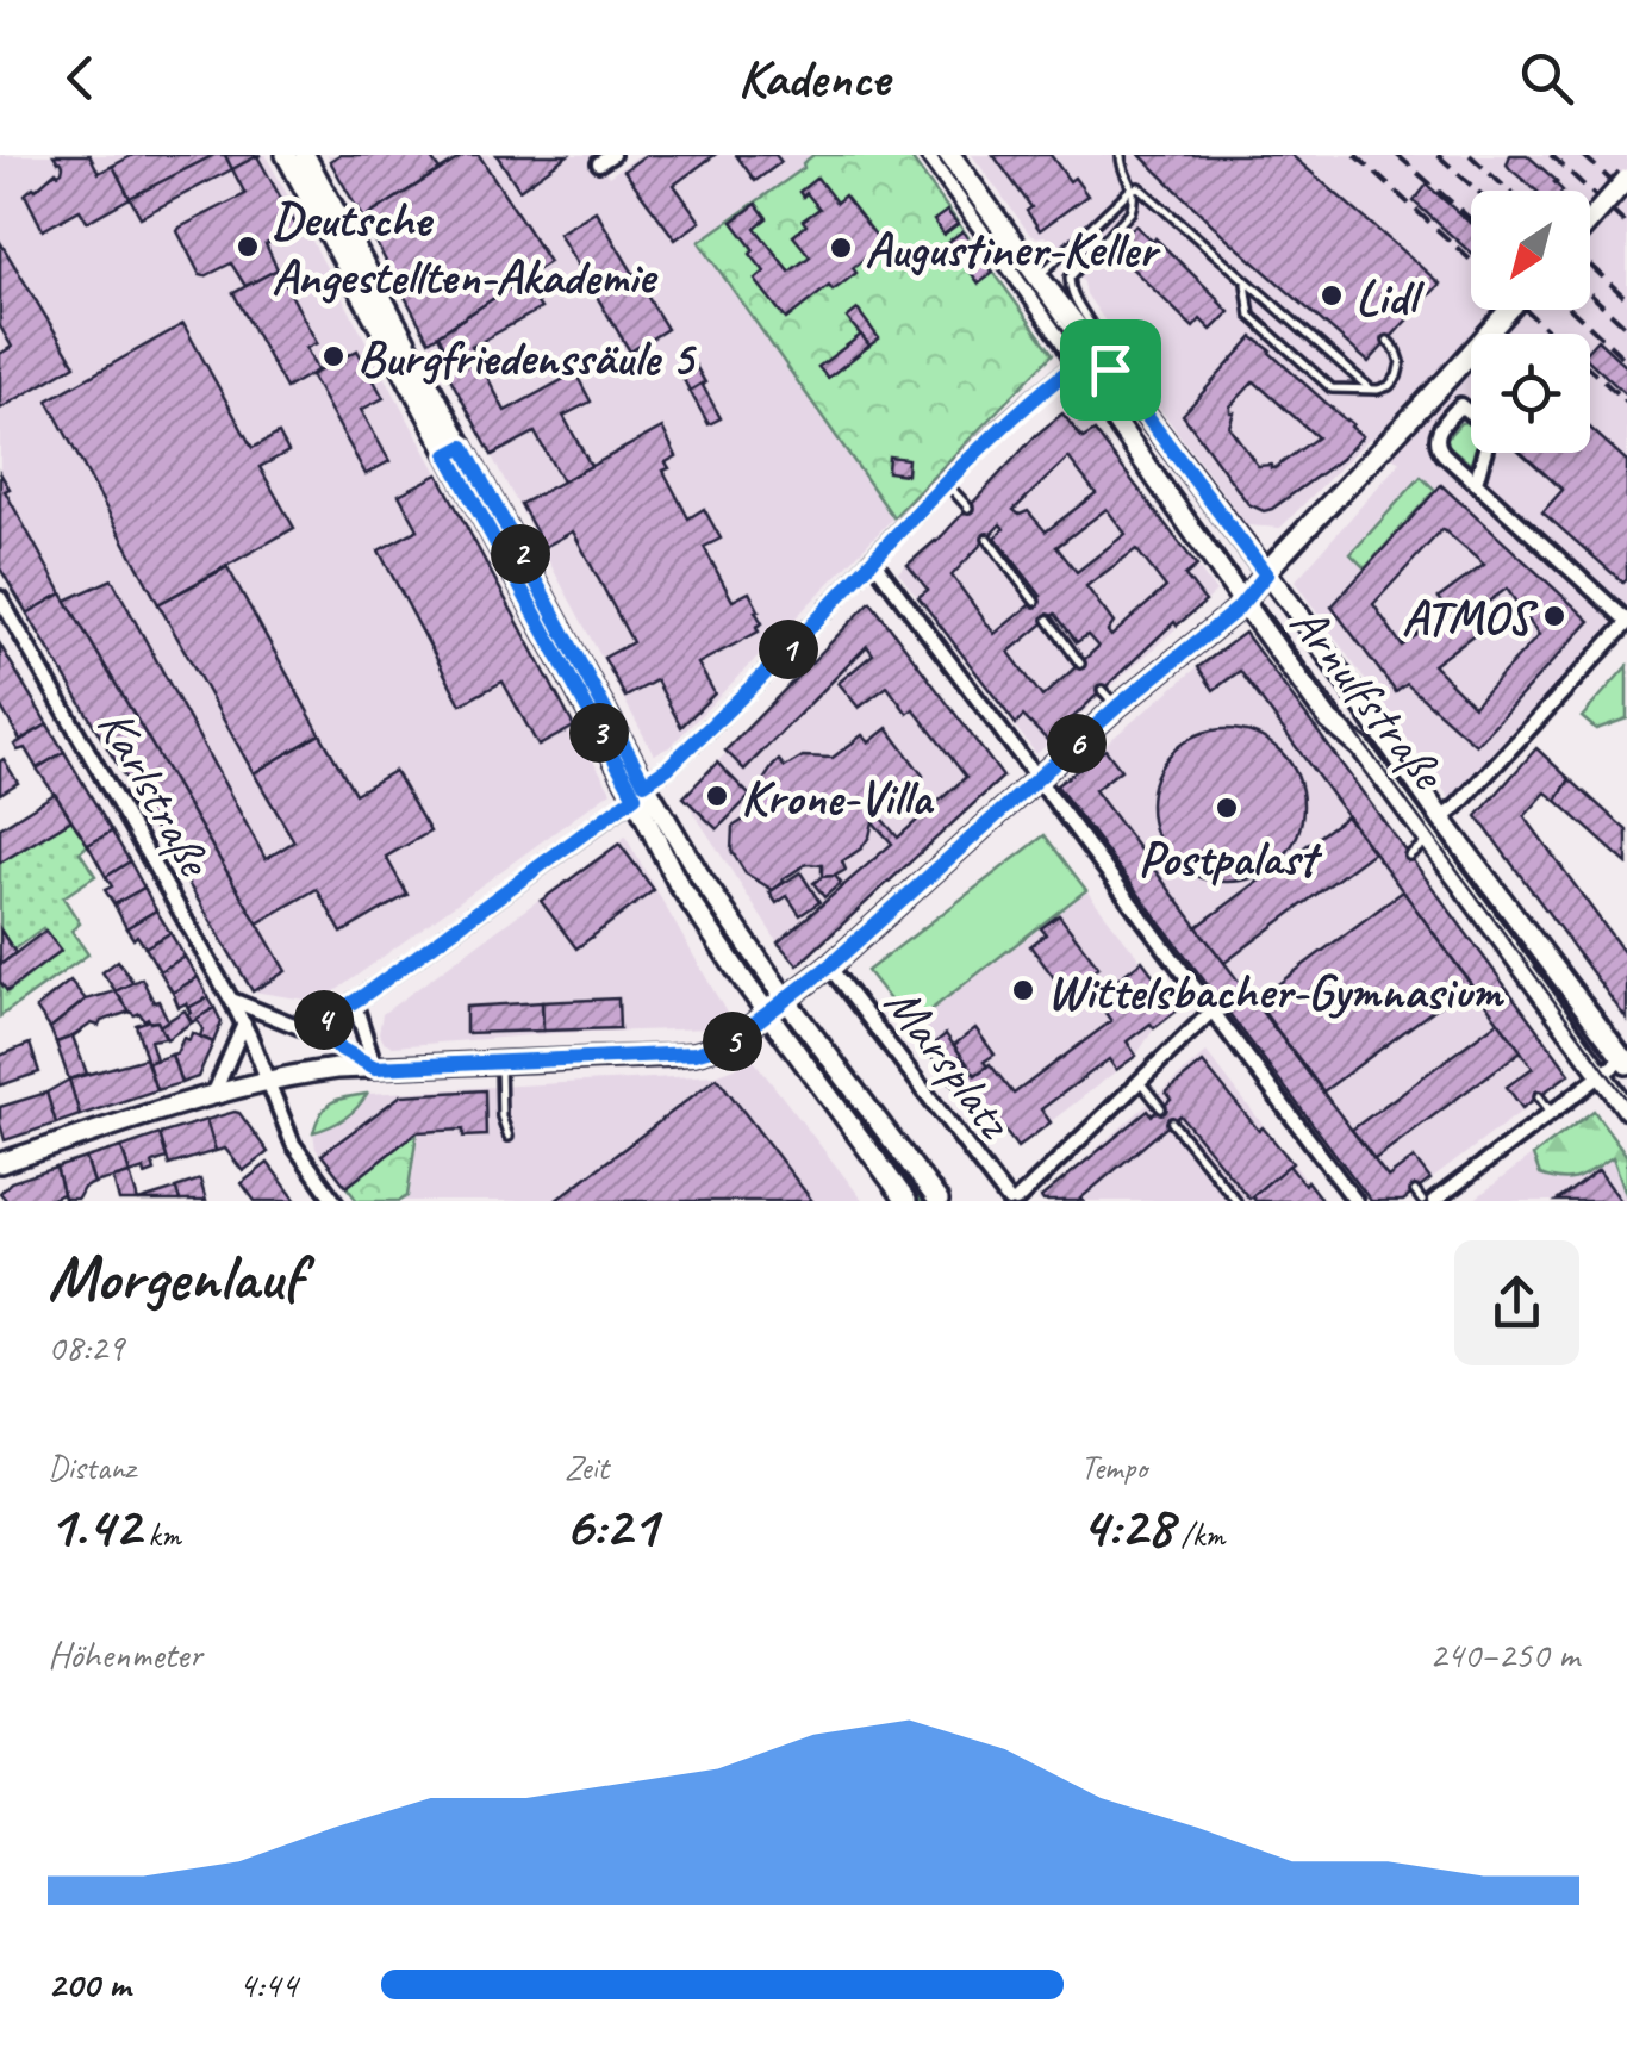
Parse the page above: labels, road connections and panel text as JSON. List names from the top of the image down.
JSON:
{
  "streets": {
    "street": ["Arnulfstraße", "Karlstraße", "Marsplatz"]
  },
  "places": [
    "Deutsche Angestellten-Akademie",
    "Augustiner-Keller",
    "Lidl",
    "Burgfriedenssäule 5",
    "ATMOS",
    "Krone-Villa",
    "Postpalast",
    "Wittelsbacher-Gymnasium"
  ],
  "north": "bottom left",
  "page": {
    "header": "Kadence",
    "pins": [
      "2",
      "1",
      "3",
      "6",
      "4",
      "5"
    ],
    "heading": ["Morgenlauf", "08:29"],
    "stats": [
      ["Distanz", "1.42 km"],
      ["Zeit", "6:21"],
      ["Tempo", "4:28 /km"]
    ],
    "chart": ["Höhenmeter", "240–250 m"],
    "list": [
      {
        "name": "200 m",
        "note": "4:44"
      }
    ]
  }
}
